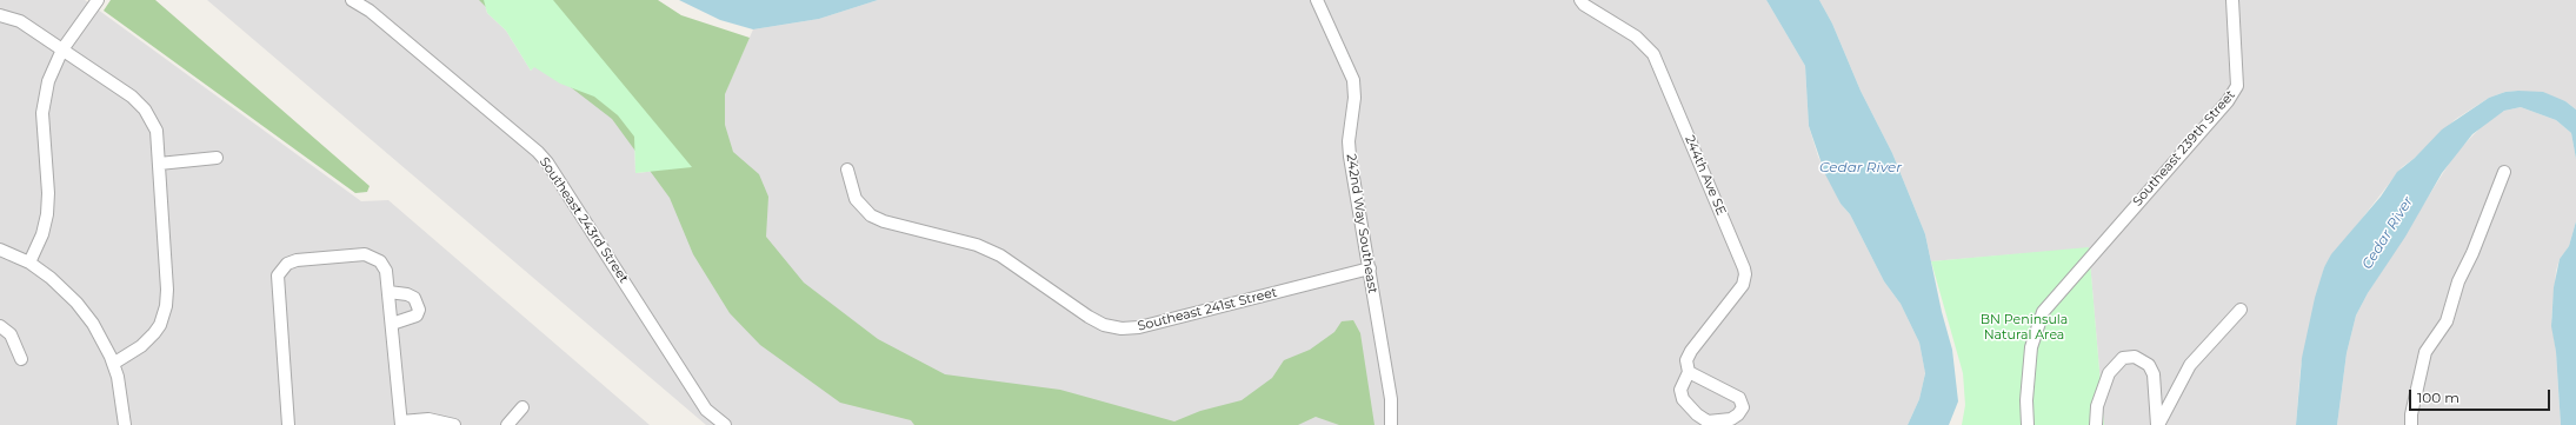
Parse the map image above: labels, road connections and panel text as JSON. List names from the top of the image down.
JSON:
{
  "streets": {
    "street": [
      "Southeast 239th Street",
      "244th Ave SE",
      "Southeast 243rd Street",
      "242nd Way Southeast",
      "Southeast 241st Street"
    ]
  },
  "crossings": [
    ["242nd Way Southeast", "Southeast 241st Street"]
  ],
  "water": ["Cedar River"],
  "parks": ["BN Peninsula Natural Area"],
  "scale_bar": "100 m"
}
